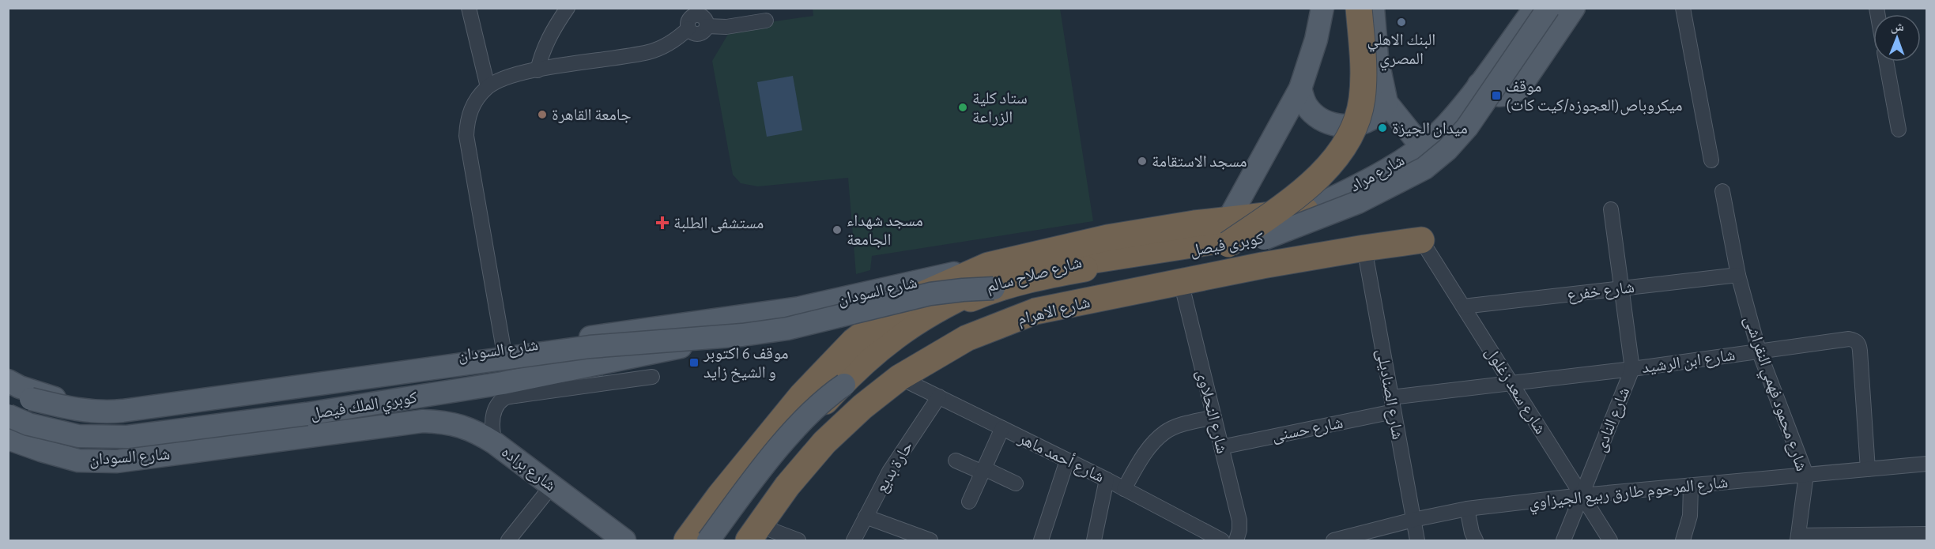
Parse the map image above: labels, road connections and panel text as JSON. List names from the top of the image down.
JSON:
{
  "streets": {
    "highway": ["كوبرى فيصل", "شارع صلاح سالم", "شارع الاهرام"],
    "main road": [
      "شارع مراد",
      "شارع السودان",
      "كوبري الملك فيصل",
      "شارع براده"
    ],
    "street": [
      "شارع خفرع",
      "شارع ابن الرشيد",
      "شارع سعد زغلول",
      "شارع محمود فهمي النقراشى",
      "شارع الصناديلى",
      "شارع النحلاوى",
      "شارع النادى",
      "شارع حسنى",
      "شارع أحمد ماهر",
      "حارة بديع",
      "شارع المرحوم طارق ربيع الجيزاوي"
    ]
  },
  "crossings": [
    ["شارع مراد", "كوبرى فيصل"],
    ["شارع مراد", "شارع صلاح سالم"],
    ["كوبرى فيصل", "شارع صلاح سالم"],
    ["كوبرى فيصل", "شارع السودان"],
    ["كوبرى فيصل", "كوبري الملك فيصل"],
    ["شارع السودان", "كوبري الملك فيصل"],
    ["شارع السودان", "شارع براده"],
    ["شارع خفرع", "شارع سعد زغلول"],
    ["شارع خفرع", "شارع محمود فهمي النقراشى"],
    ["شارع خفرع", "شارع النادى"],
    ["شارع الاهرام", "شارع سعد زغلول"],
    ["شارع الاهرام", "شارع الصناديلى"],
    ["شارع الاهرام", "شارع النحلاوى"],
    ["شارع الاهرام", "شارع أحمد ماهر"],
    ["شارع ابن الرشيد", "شارع سعد زغلول"],
    ["شارع ابن الرشيد", "شارع محمود فهمي النقراشى"],
    ["شارع ابن الرشيد", "شارع الصناديلى"],
    ["شارع ابن الرشيد", "شارع النادى"],
    ["شارع ابن الرشيد", "شارع المرحوم طارق ربيع الجيزاوي"],
    ["شارع سعد زغلول", "شارع النادى"],
    ["شارع سعد زغلول", "شارع المرحوم طارق ربيع الجيزاوي"],
    ["شارع محمود فهمي النقراشى", "شارع المرحوم طارق ربيع الجيزاوي"],
    ["شارع الصناديلى", "شارع حسنى"],
    ["شارع الصناديلى", "شارع المرحوم طارق ربيع الجيزاوي"],
    ["شارع النحلاوى", "شارع حسنى"],
    ["شارع النادى", "شارع المرحوم طارق ربيع الجيزاوي"],
    ["شارع أحمد ماهر", "حارة بديع"]
  ],
  "places": {
    "other": [
      "البنك الاهلي المصري",
      "ستاد كلية الزراعة",
      "جامعة القاهرة",
      "ميدان الجيزة",
      "مسجد الاستقامة",
      "مسجد شهداء الجامعة"
    ],
    "transit": ["موقف ميكروباص(العجوزه/كيت كات)", "موقف 6 اكتوبر و الشيخ زايد"],
    "health": ["مستشفى الطلبة"]
  },
  "north": "top"
}
